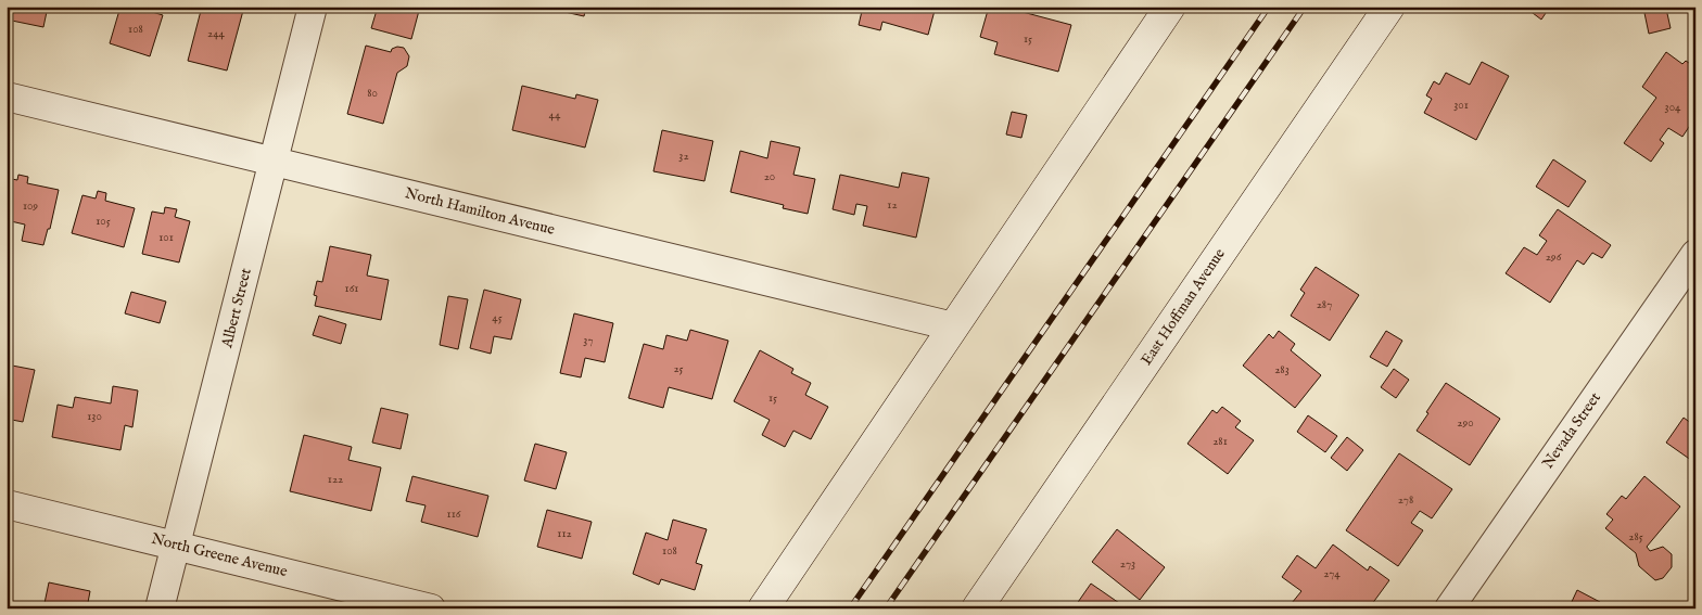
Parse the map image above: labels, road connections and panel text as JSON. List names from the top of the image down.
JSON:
{
  "streets": {
    "street": [
      "North Hamilton Avenue",
      "East Hoffman Avenue",
      "Albert Street",
      "Nevada Street",
      "North Greene Avenue"
    ]
  },
  "crossings": [
    ["North Hamilton Avenue", "Albert Street"],
    ["Albert Street", "North Greene Avenue"]
  ],
  "house_numbers": [
    "108",
    "244",
    "15",
    "80",
    "301",
    "304",
    "44",
    "32",
    "20",
    "12",
    "109",
    "105",
    "101",
    "296",
    "161",
    "287",
    "45",
    "37",
    "25",
    "283",
    "15",
    "130",
    "290",
    "281",
    "122",
    "278",
    "116",
    "112",
    "285",
    "108",
    "273",
    "274"
  ]
}
